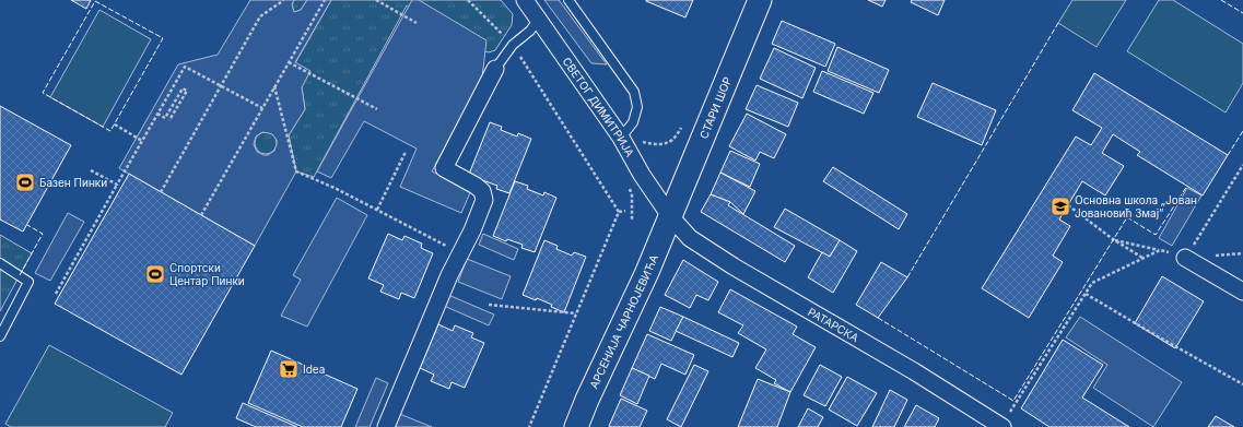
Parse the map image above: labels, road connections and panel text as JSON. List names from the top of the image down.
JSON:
{
  "streets": {
    "main road": ["СТАРИ ШОР", "АРСЕНИЈА ЧАРНОЈЕВИЋА"],
    "street": ["СВЕТОГ ДИМИТРИЈА", "РАТАРСКА"]
  },
  "crossings": [
    ["СВЕТОГ ДИМИТРИЈА", "СТАРИ ШОР"],
    ["СВЕТОГ ДИМИТРИЈА", "АРСЕНИЈА ЧАРНОЈЕВИЋА"],
    ["СВЕТОГ ДИМИТРИЈА", "РАТАРСКА"],
    ["СТАРИ ШОР", "АРСЕНИЈА ЧАРНОЈЕВИЋА"],
    ["СТАРИ ШОР", "РАТАРСКА"],
    ["АРСЕНИЈА ЧАРНОЈЕВИЋА", "РАТАРСКА"]
  ],
  "places": {
    "sports": ["Базен Пинки", "Спортски Центар Пинки"],
    "school or university": ["Основна школа „Јован Јовановић Змај”"],
    "supermarket": ["Idea"]
  }
}
